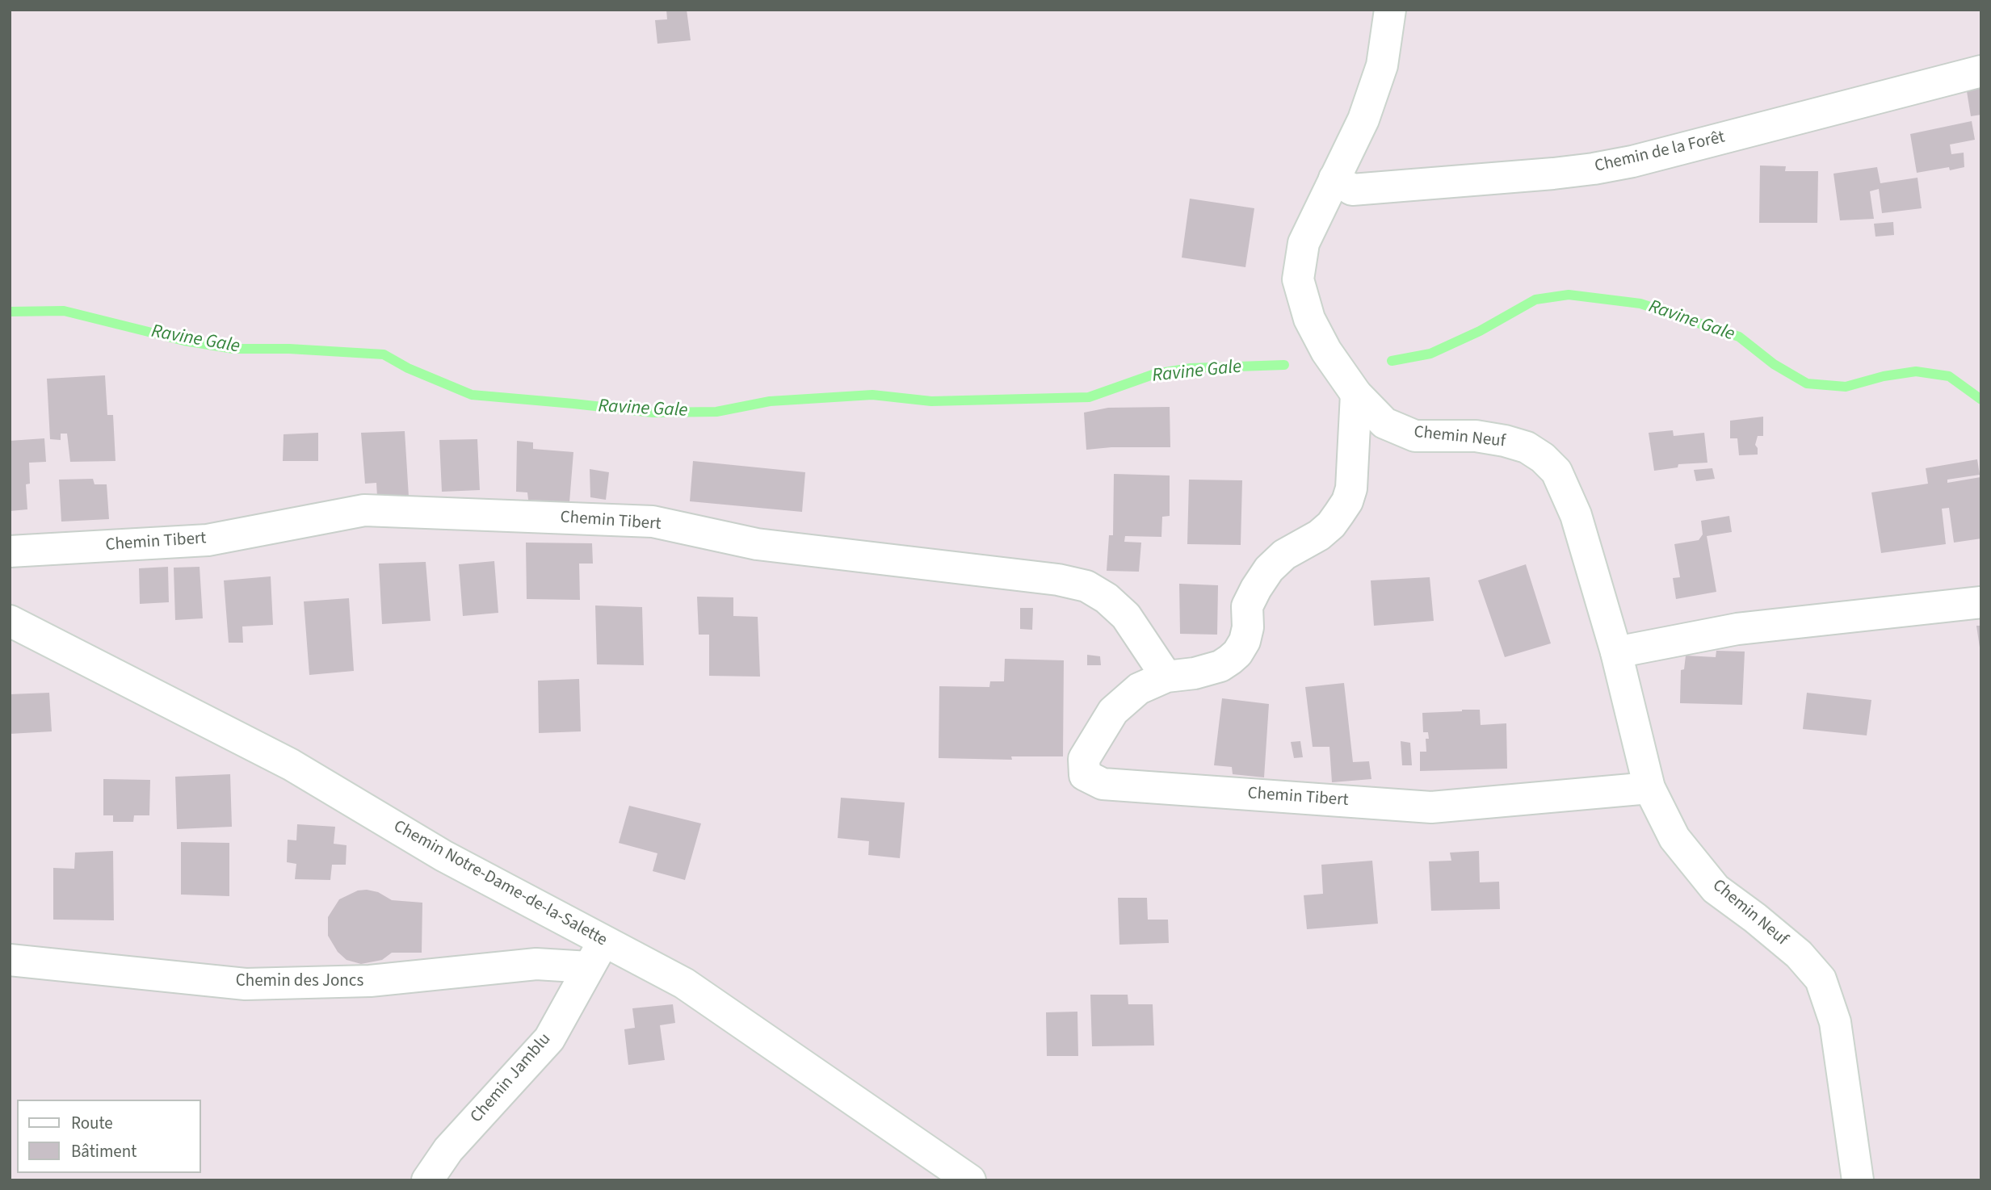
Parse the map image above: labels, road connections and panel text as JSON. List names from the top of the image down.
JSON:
{
  "streets": {
    "street": [
      "Chemin de la Forêt",
      "Chemin Neuf",
      "Chemin Tibert",
      "Chemin Notre-Dame-de-la-Salette",
      "Chemin des Joncs",
      "Chemin Jamblu"
    ]
  },
  "crossings": [
    ["Chemin de la Forêt", "Chemin Neuf"],
    ["Chemin Neuf", "Chemin Tibert"],
    ["Chemin Notre-Dame-de-la-Salette", "Chemin des Joncs"],
    ["Chemin Notre-Dame-de-la-Salette", "Chemin Jamblu"],
    ["Chemin des Joncs", "Chemin Jamblu"]
  ],
  "water": ["Ravine Gale"],
  "legend": ["Route", "Bâtiment"]
}
